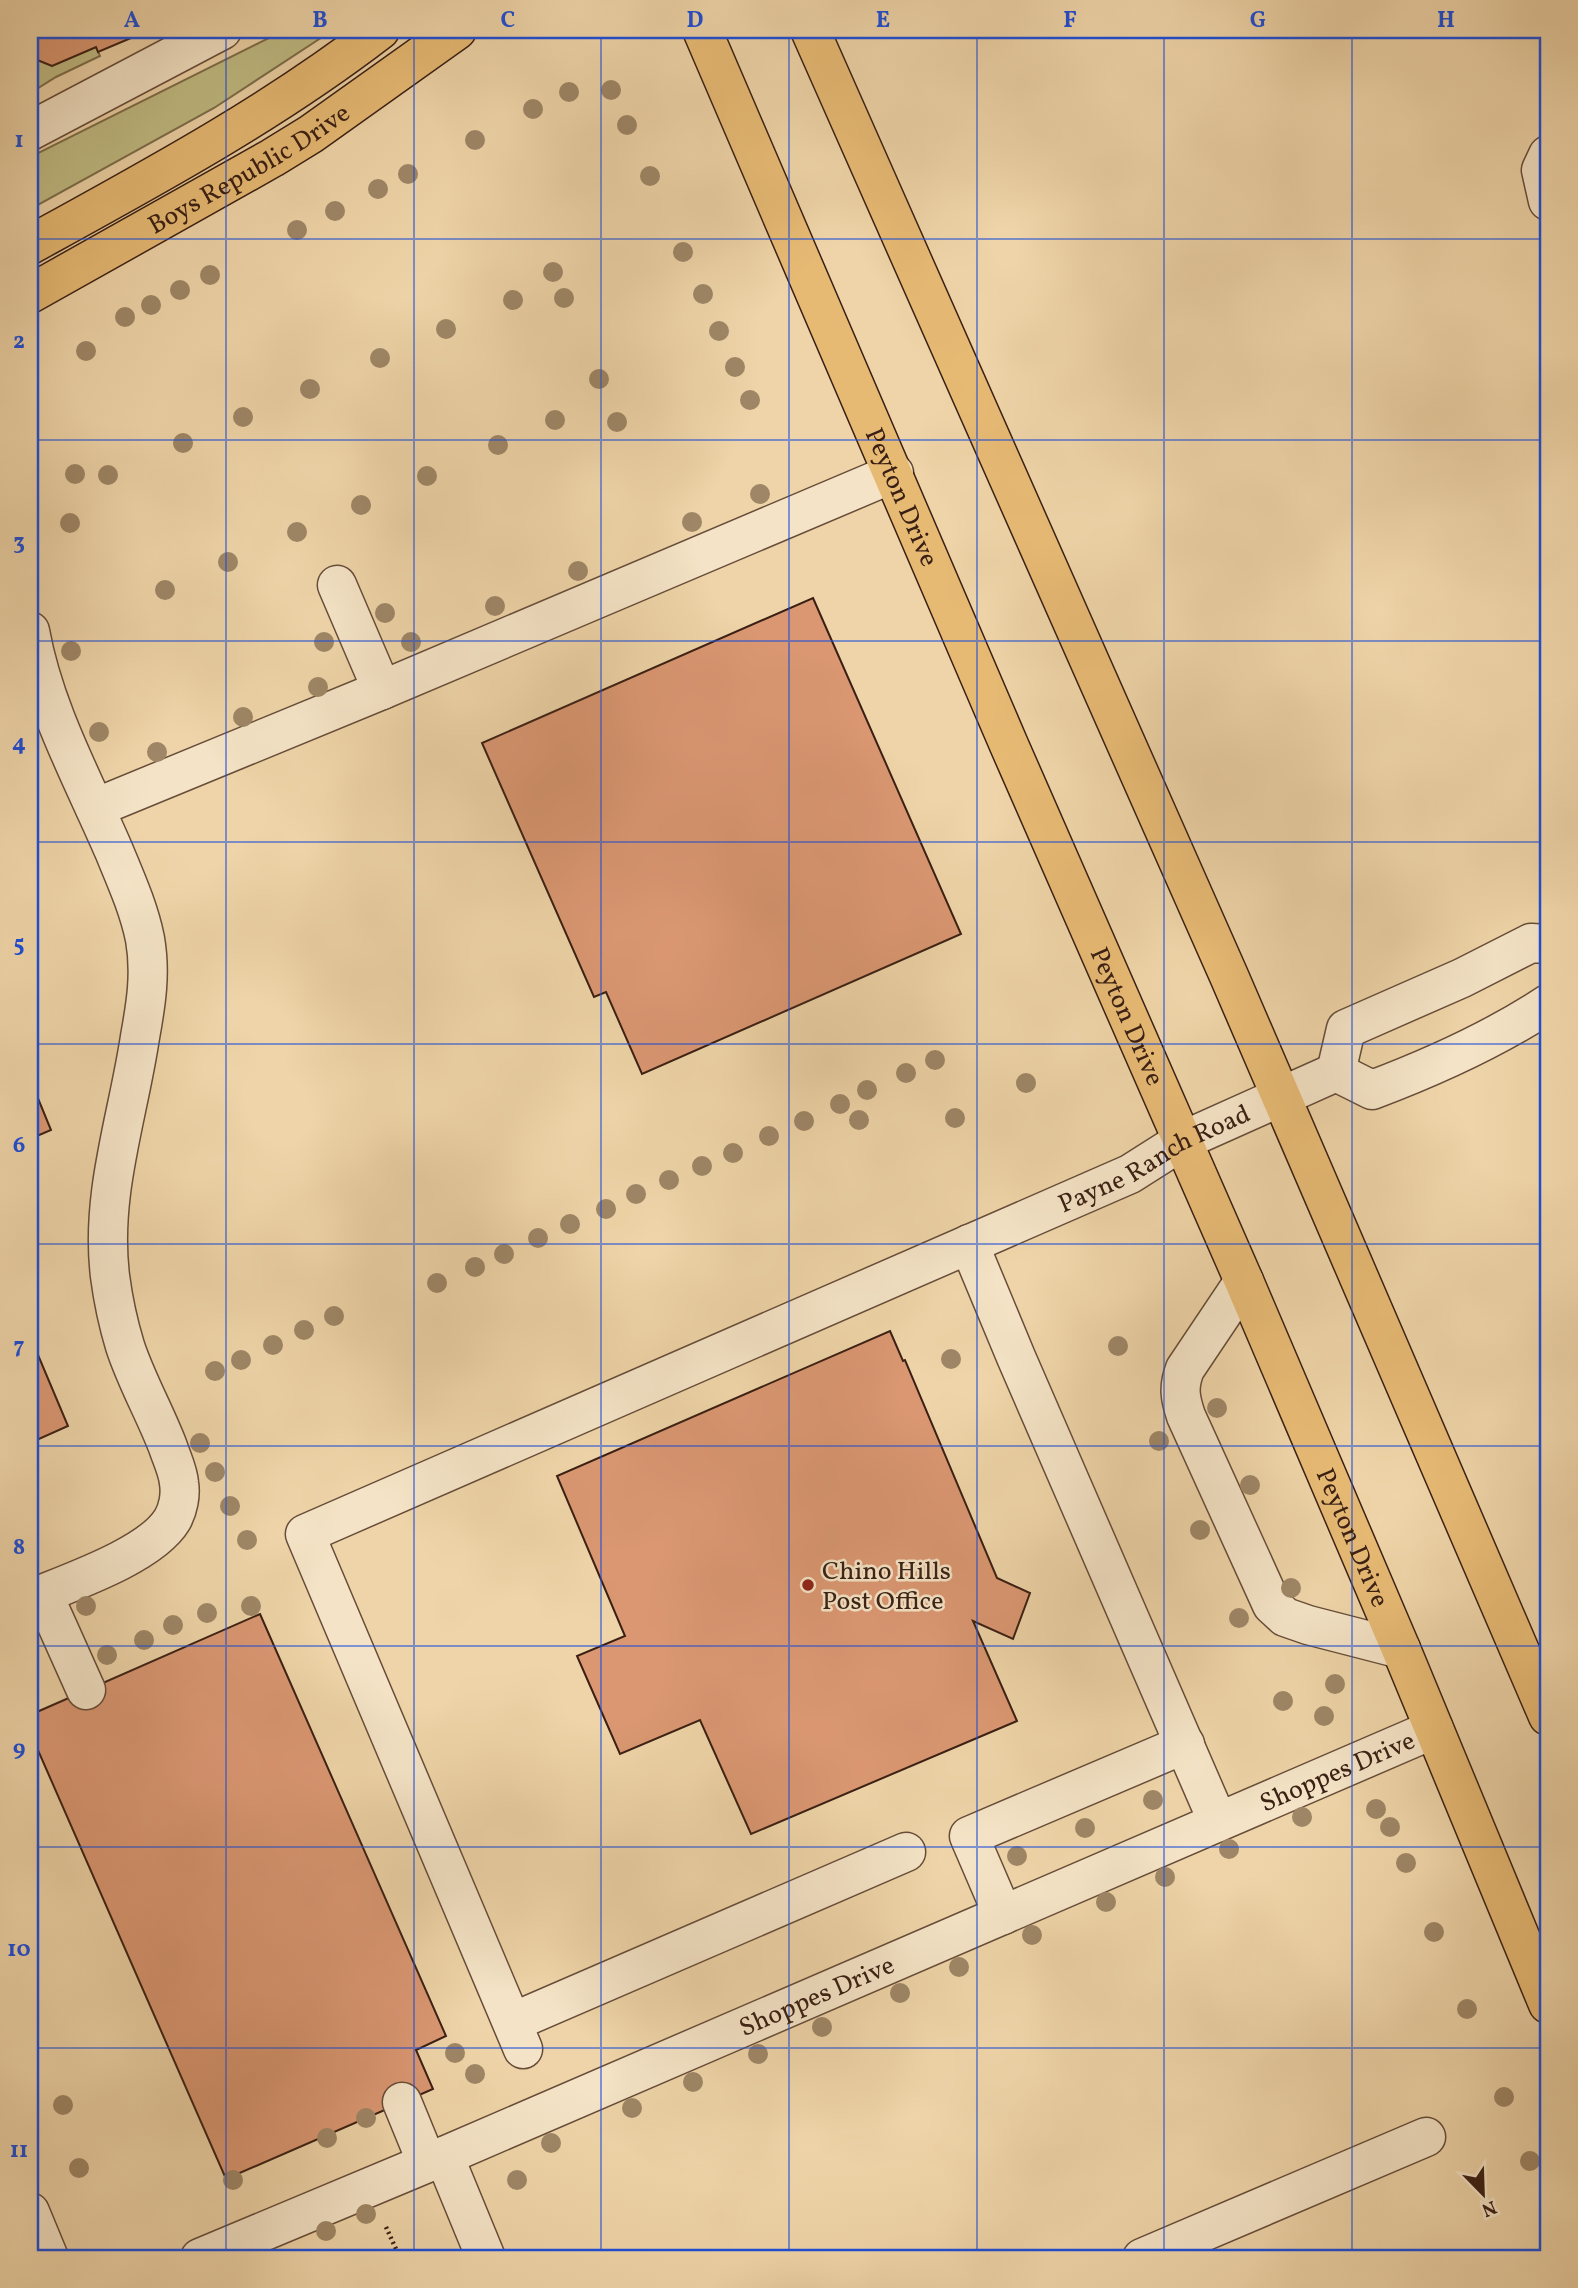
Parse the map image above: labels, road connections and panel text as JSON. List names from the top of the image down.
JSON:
{
  "streets": {
    "main road": ["Boys Republic Drive", "Peyton Drive"],
    "street": ["Payne Ranch Road", "Shoppes Drive"]
  },
  "crossings": [
    ["Peyton Drive", "Payne Ranch Road"],
    ["Peyton Drive", "Shoppes Drive"]
  ],
  "places": ["Chino Hills Post Office"],
  "north": "bottom right",
  "grid": {
    "columns": [
      "A",
      "B",
      "C",
      "D",
      "E",
      "F",
      "G",
      "H"
    ],
    "rows": [
      "1",
      "2",
      "3",
      "4",
      "5",
      "6",
      "7",
      "8",
      "9",
      "10",
      "11"
    ]
  }
}
